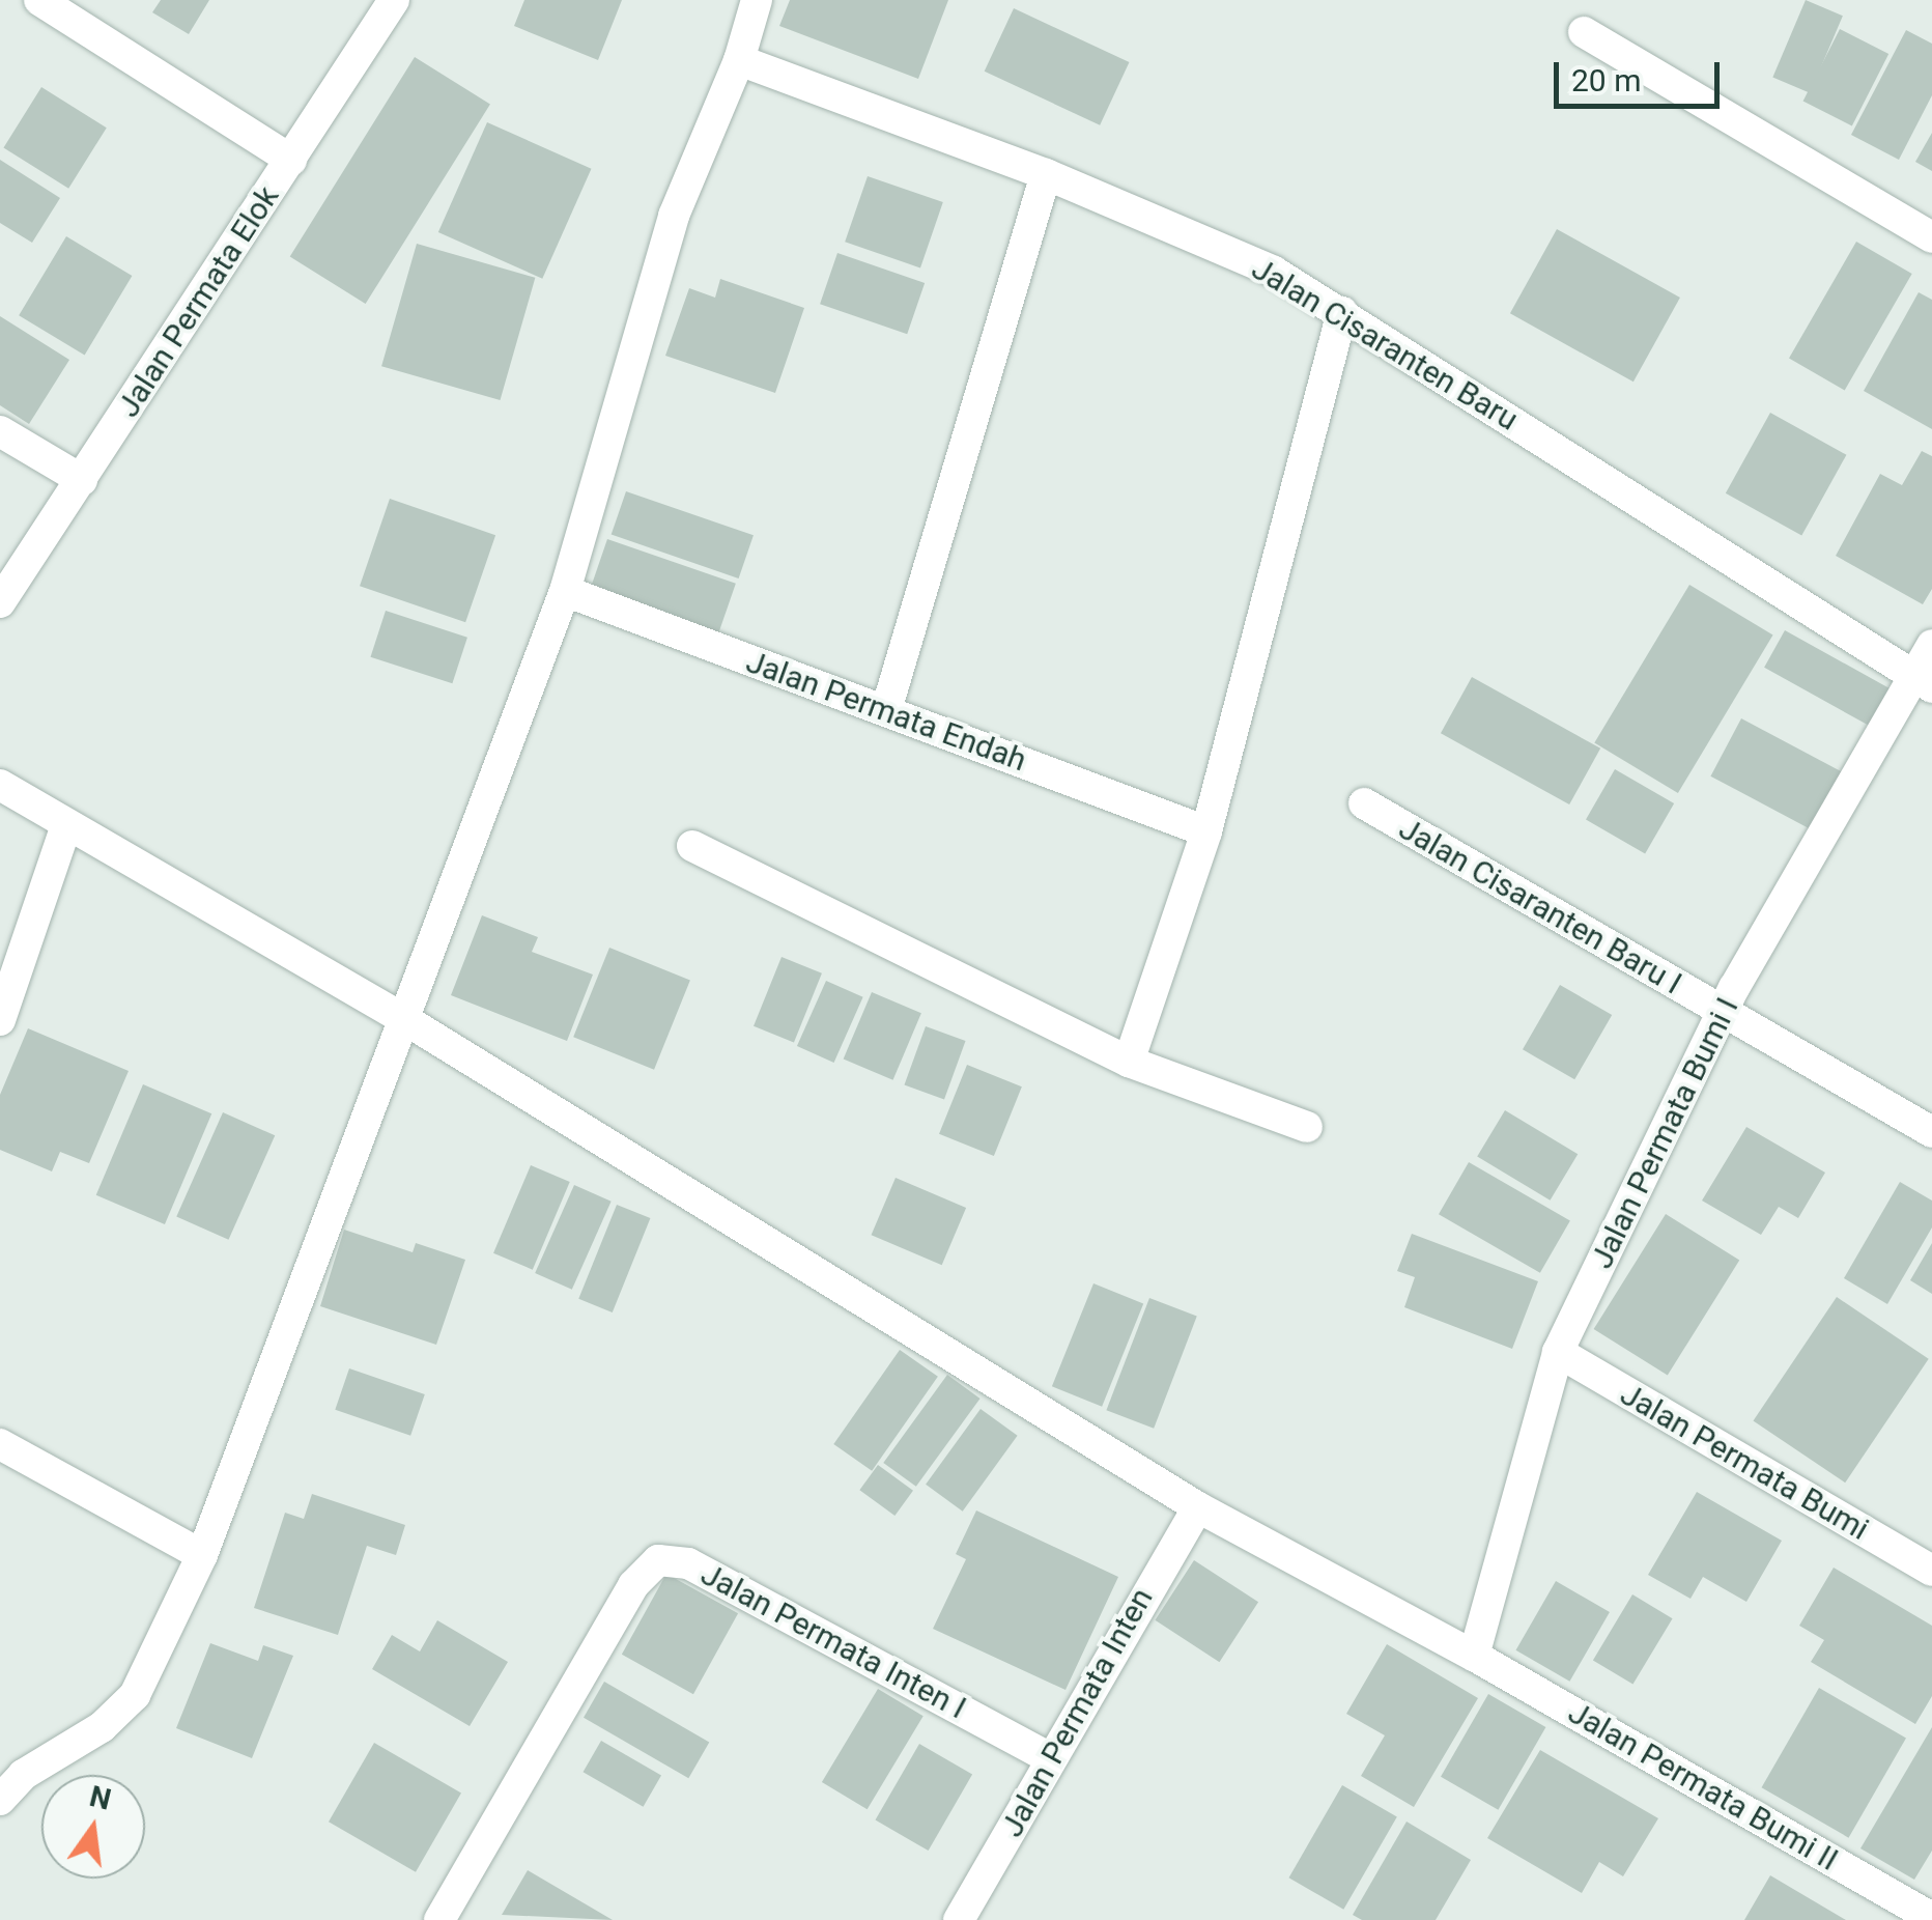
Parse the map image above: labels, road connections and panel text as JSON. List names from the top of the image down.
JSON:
{
  "streets": {
    "street": [
      "Jalan Permata Elok",
      "Jalan Cisaranten Baru",
      "Jalan Permata Endah",
      "Jalan Cisaranten Baru I",
      "Jalan Permata Bumi I",
      "Jalan Permata Bumi",
      "Jalan Permata Inten I",
      "Jalan Permata Inten",
      "Jalan Permata Bumi II"
    ]
  },
  "crossings": [
    ["Jalan Cisaranten Baru", "Jalan Permata Bumi I"],
    ["Jalan Cisaranten Baru I", "Jalan Permata Bumi I"],
    ["Jalan Permata Bumi I", "Jalan Permata Bumi"],
    ["Jalan Permata Bumi I", "Jalan Permata Bumi II"],
    ["Jalan Permata Inten I", "Jalan Permata Inten"],
    ["Jalan Permata Inten", "Jalan Permata Bumi II"]
  ],
  "scale_bar": "20 m",
  "north": "top"
}
